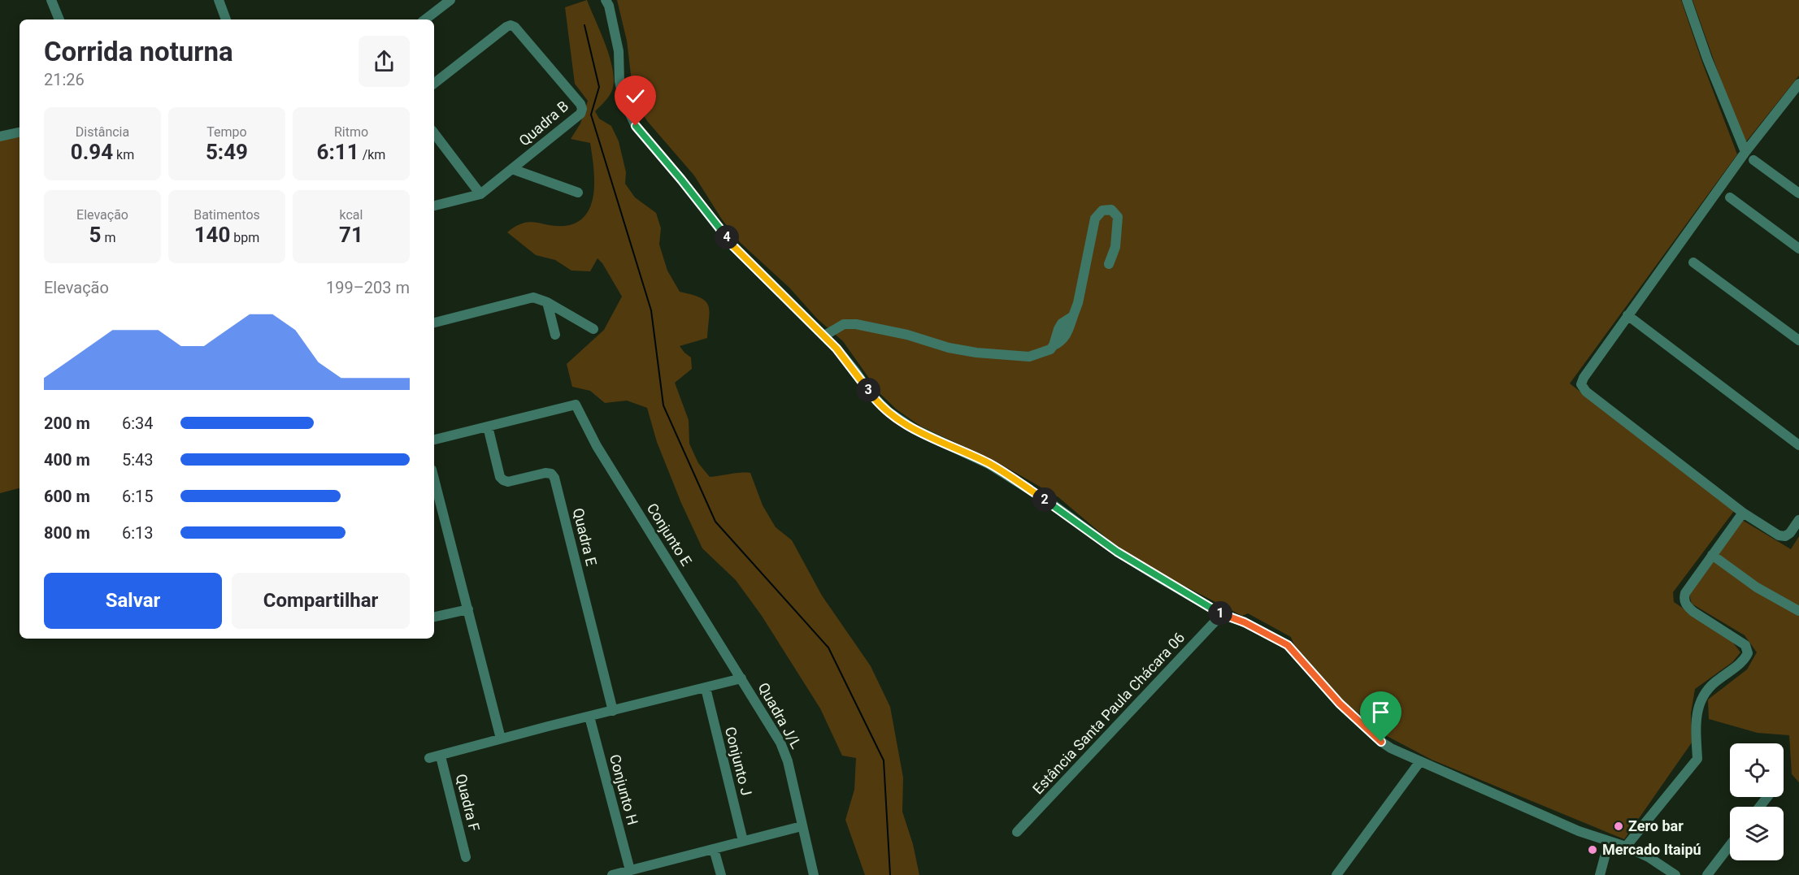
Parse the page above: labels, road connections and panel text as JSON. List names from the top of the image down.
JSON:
{
  "streets": {
    "street": [
      "Quadra B",
      "Conjunto E",
      "Quadra E",
      "Estância Santa Paula Chácara 06",
      "Quadra J/L",
      "Conjunto J",
      "Conjunto H",
      "Quadra F"
    ]
  },
  "crossings": [
    ["Conjunto E", "Quadra E"],
    ["Conjunto E", "Quadra J/L"]
  ],
  "places": ["Zero bar", "Mercado Itaipú"],
  "page": {
    "heading": ["Corrida noturna", "21:26"],
    "stats": [
      ["Distância", "0.94 km"],
      ["Tempo", "5:49"],
      ["Ritmo", "6:11 /km"],
      ["Elevação", "5 m"],
      ["Batimentos", "140 bpm"],
      ["kcal", "71"]
    ],
    "pins": [
      "4",
      "3",
      "2",
      "1"
    ],
    "chart": ["Elevação", "199–203 m"],
    "list": [
      {
        "name": "200 m",
        "note": "6:34"
      },
      {
        "name": "400 m",
        "note": "5:43"
      },
      {
        "name": "600 m",
        "note": "6:15"
      },
      {
        "name": "800 m",
        "note": "6:13"
      }
    ],
    "buttons": ["Salvar", "Compartilhar"]
  }
}
